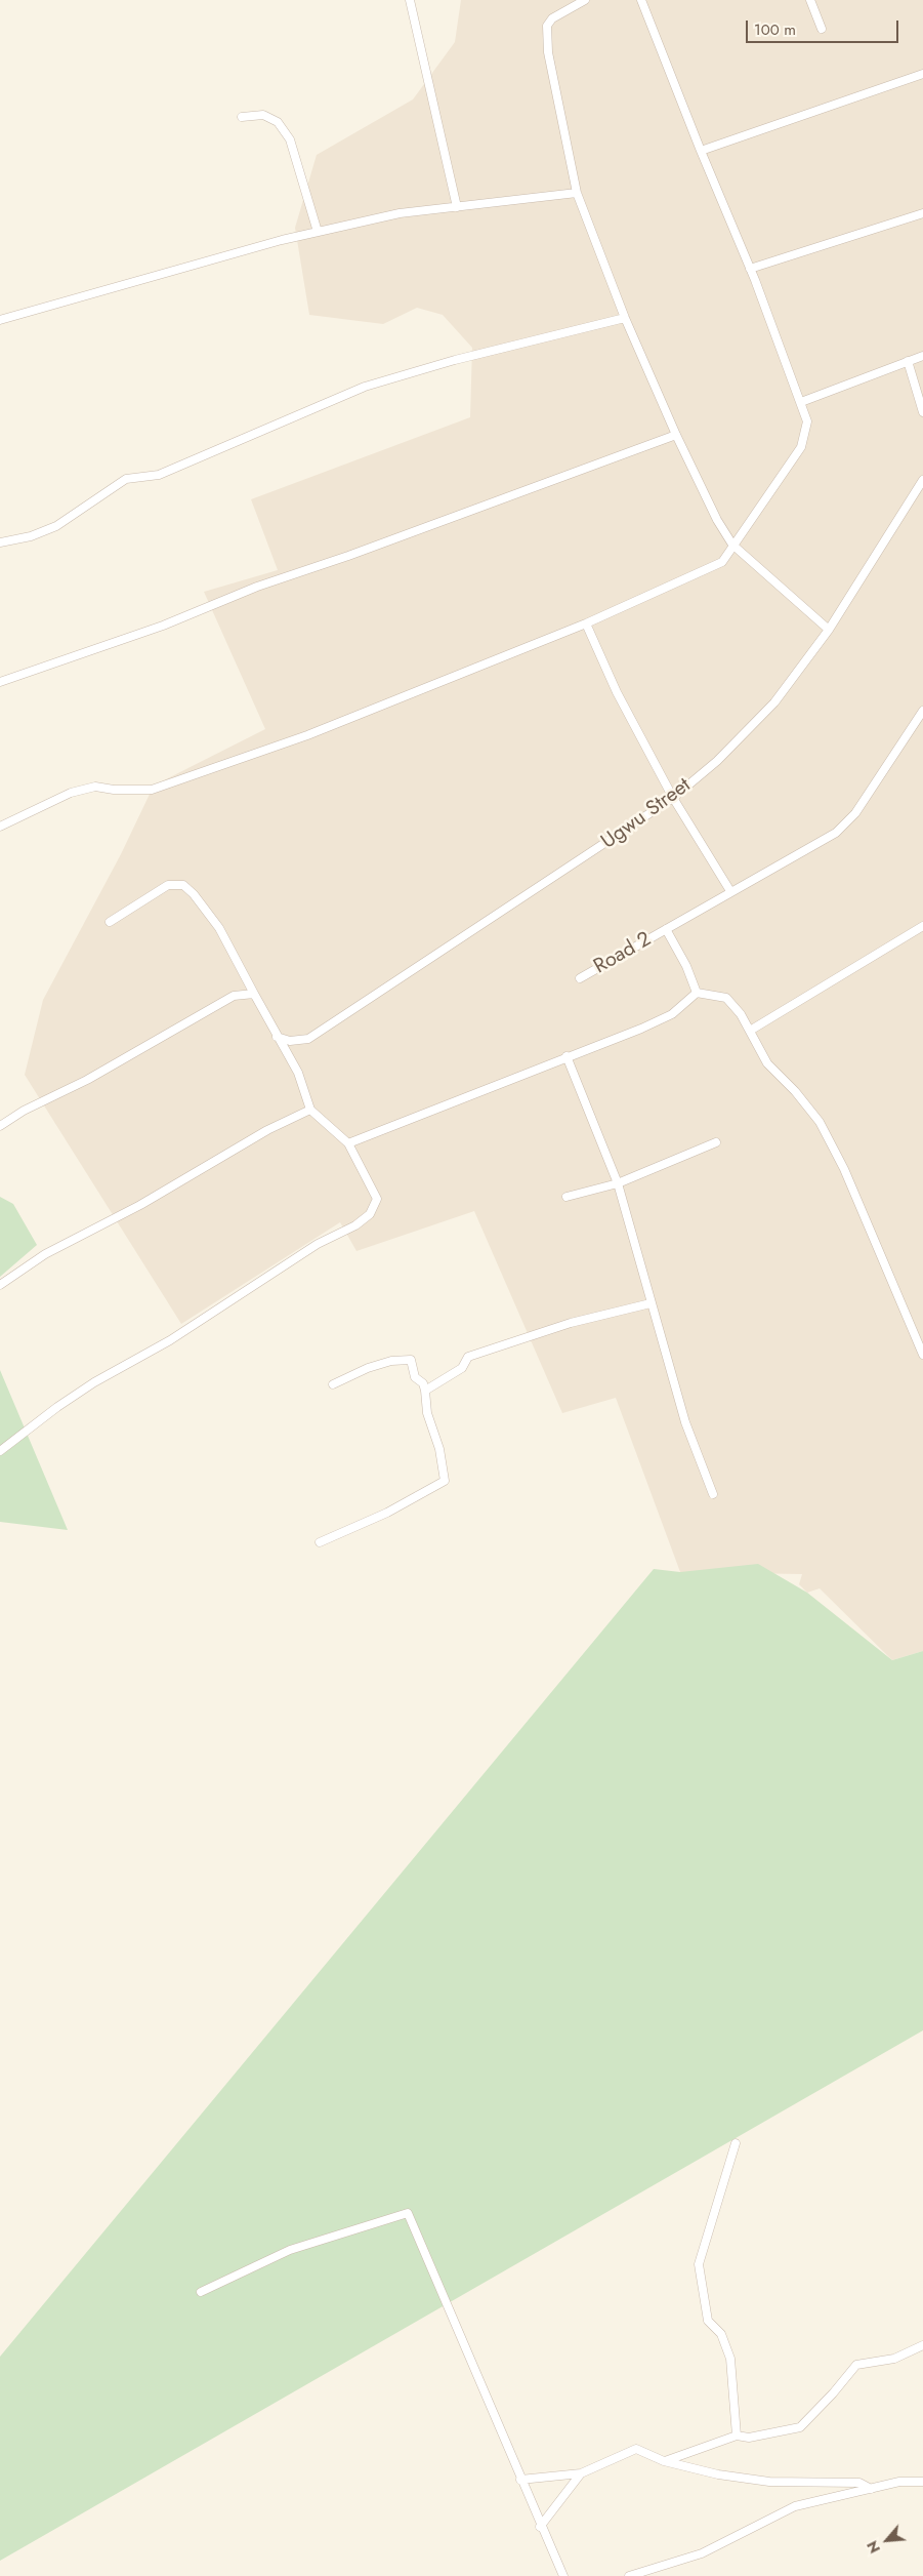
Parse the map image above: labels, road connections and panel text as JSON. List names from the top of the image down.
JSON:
{
  "streets": {
    "street": ["Ugwu Street", "Road 2"]
  },
  "scale_bar": "100 m",
  "north": "bottom left"
}
